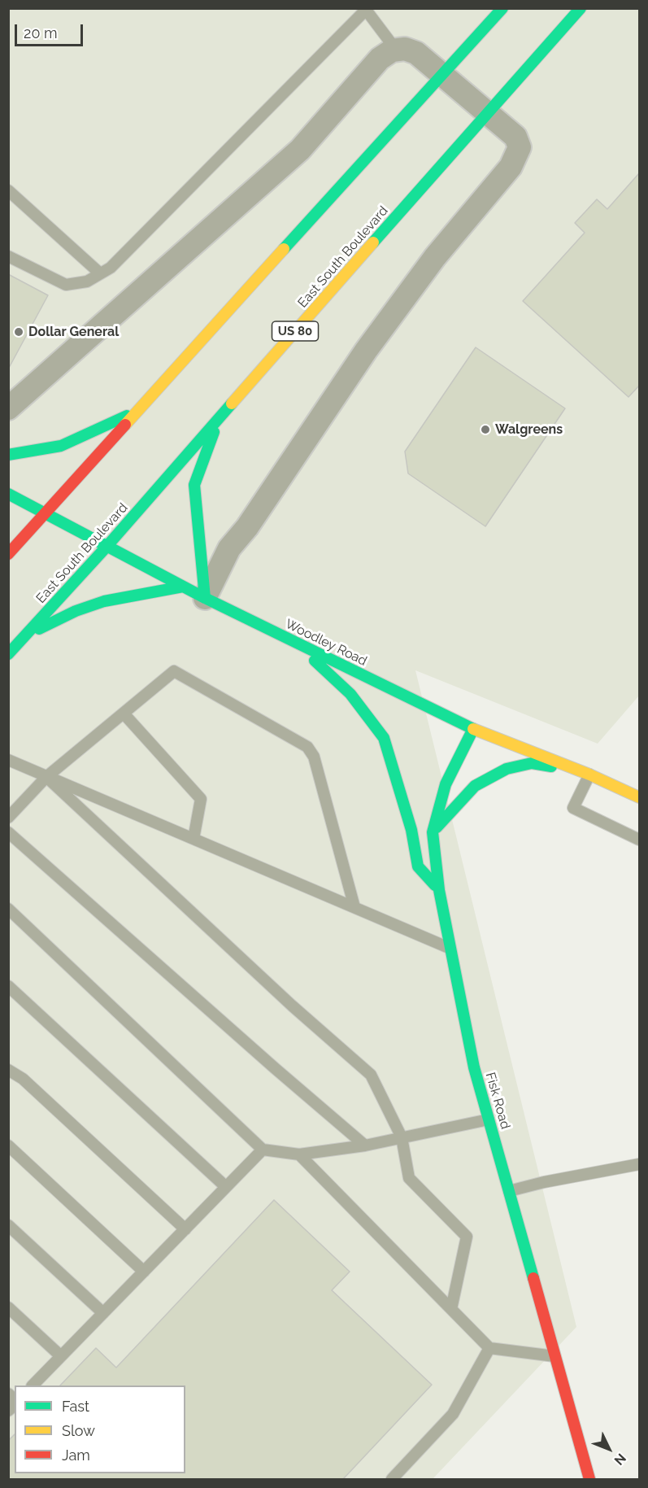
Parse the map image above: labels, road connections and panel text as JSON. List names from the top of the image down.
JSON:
{
  "streets": {
    "main road": [
      "East South Boulevard",
      "US 80",
      "Woodley Road",
      "Fisk Road"
    ]
  },
  "crossings": [
    ["East South Boulevard", "Woodley Road"],
    ["Woodley Road", "Fisk Road"]
  ],
  "places": ["Dollar General", "Walgreens"],
  "legend": ["Fast", "Slow", "Jam"],
  "scale_bar": "20 m",
  "north": "bottom right"
}
